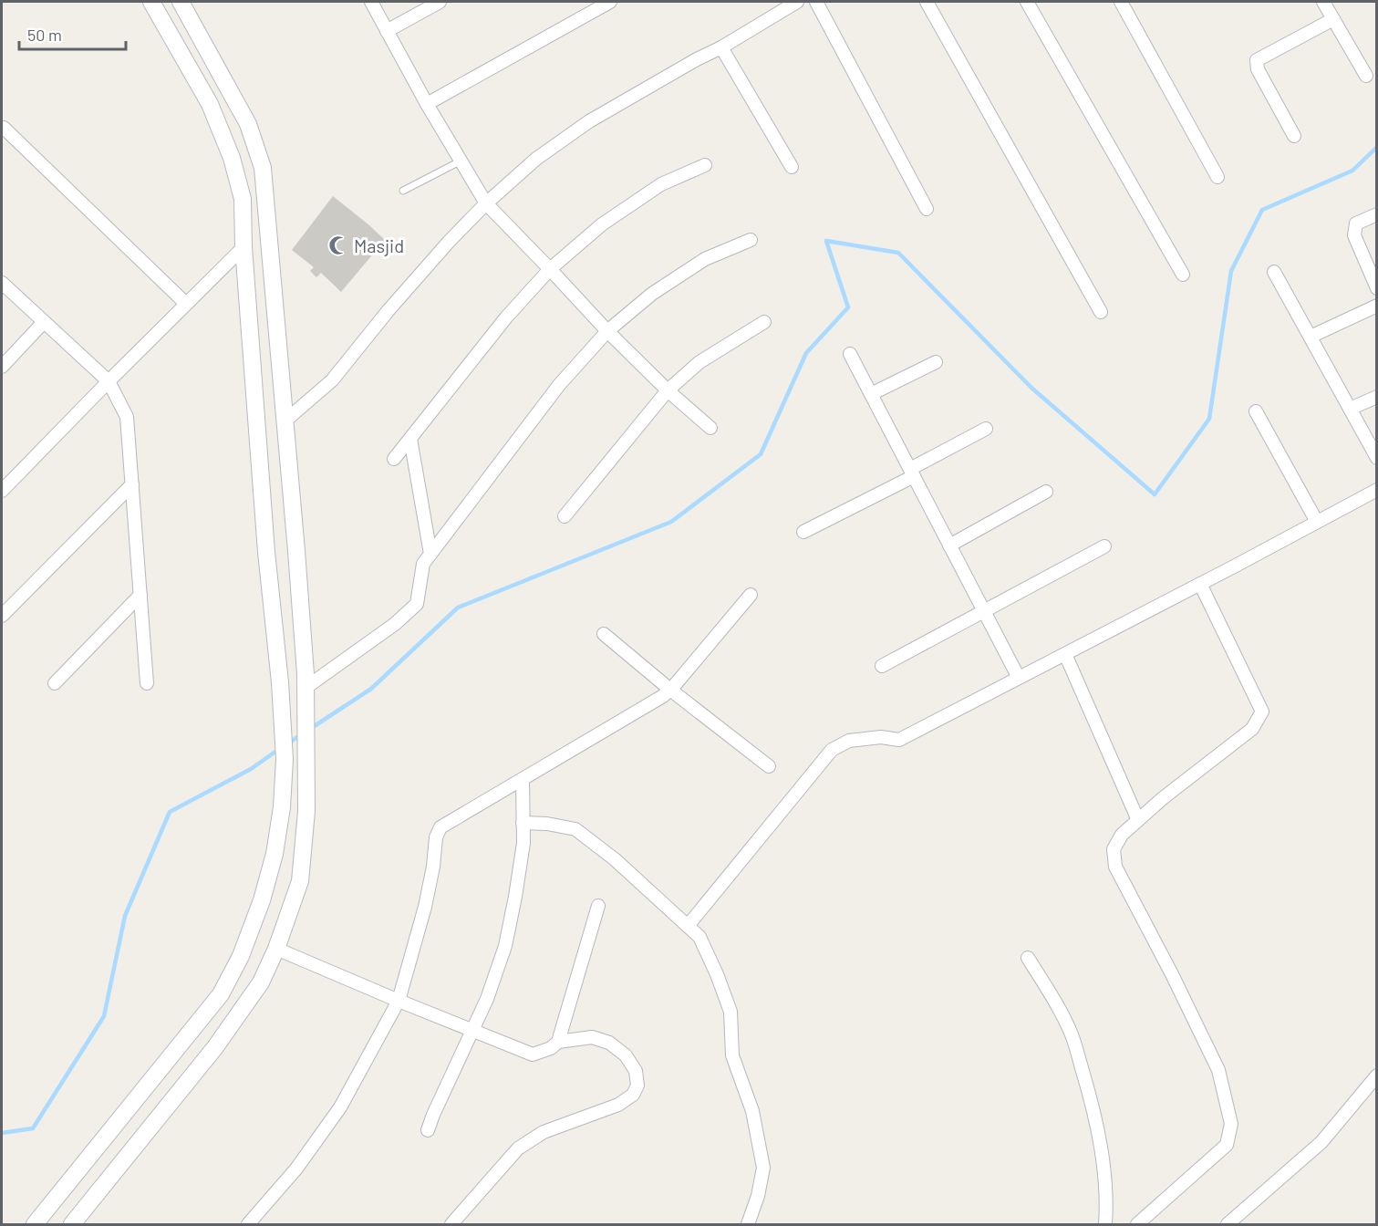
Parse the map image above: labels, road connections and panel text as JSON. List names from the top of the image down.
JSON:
{
  "places": {
    "mosque": ["Masjid"]
  },
  "scale_bar": "50 m"
}
